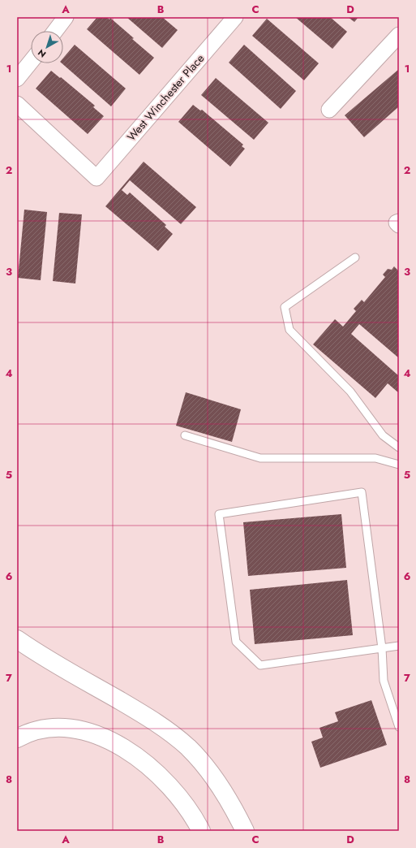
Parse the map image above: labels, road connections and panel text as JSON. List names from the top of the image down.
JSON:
{
  "streets": {
    "street": ["West Winchester Place"]
  },
  "north": "bottom left",
  "grid": {
    "columns": [
      "A",
      "B",
      "C",
      "D"
    ],
    "rows": [
      "1",
      "2",
      "3",
      "4",
      "5",
      "6",
      "7",
      "8"
    ]
  }
}
